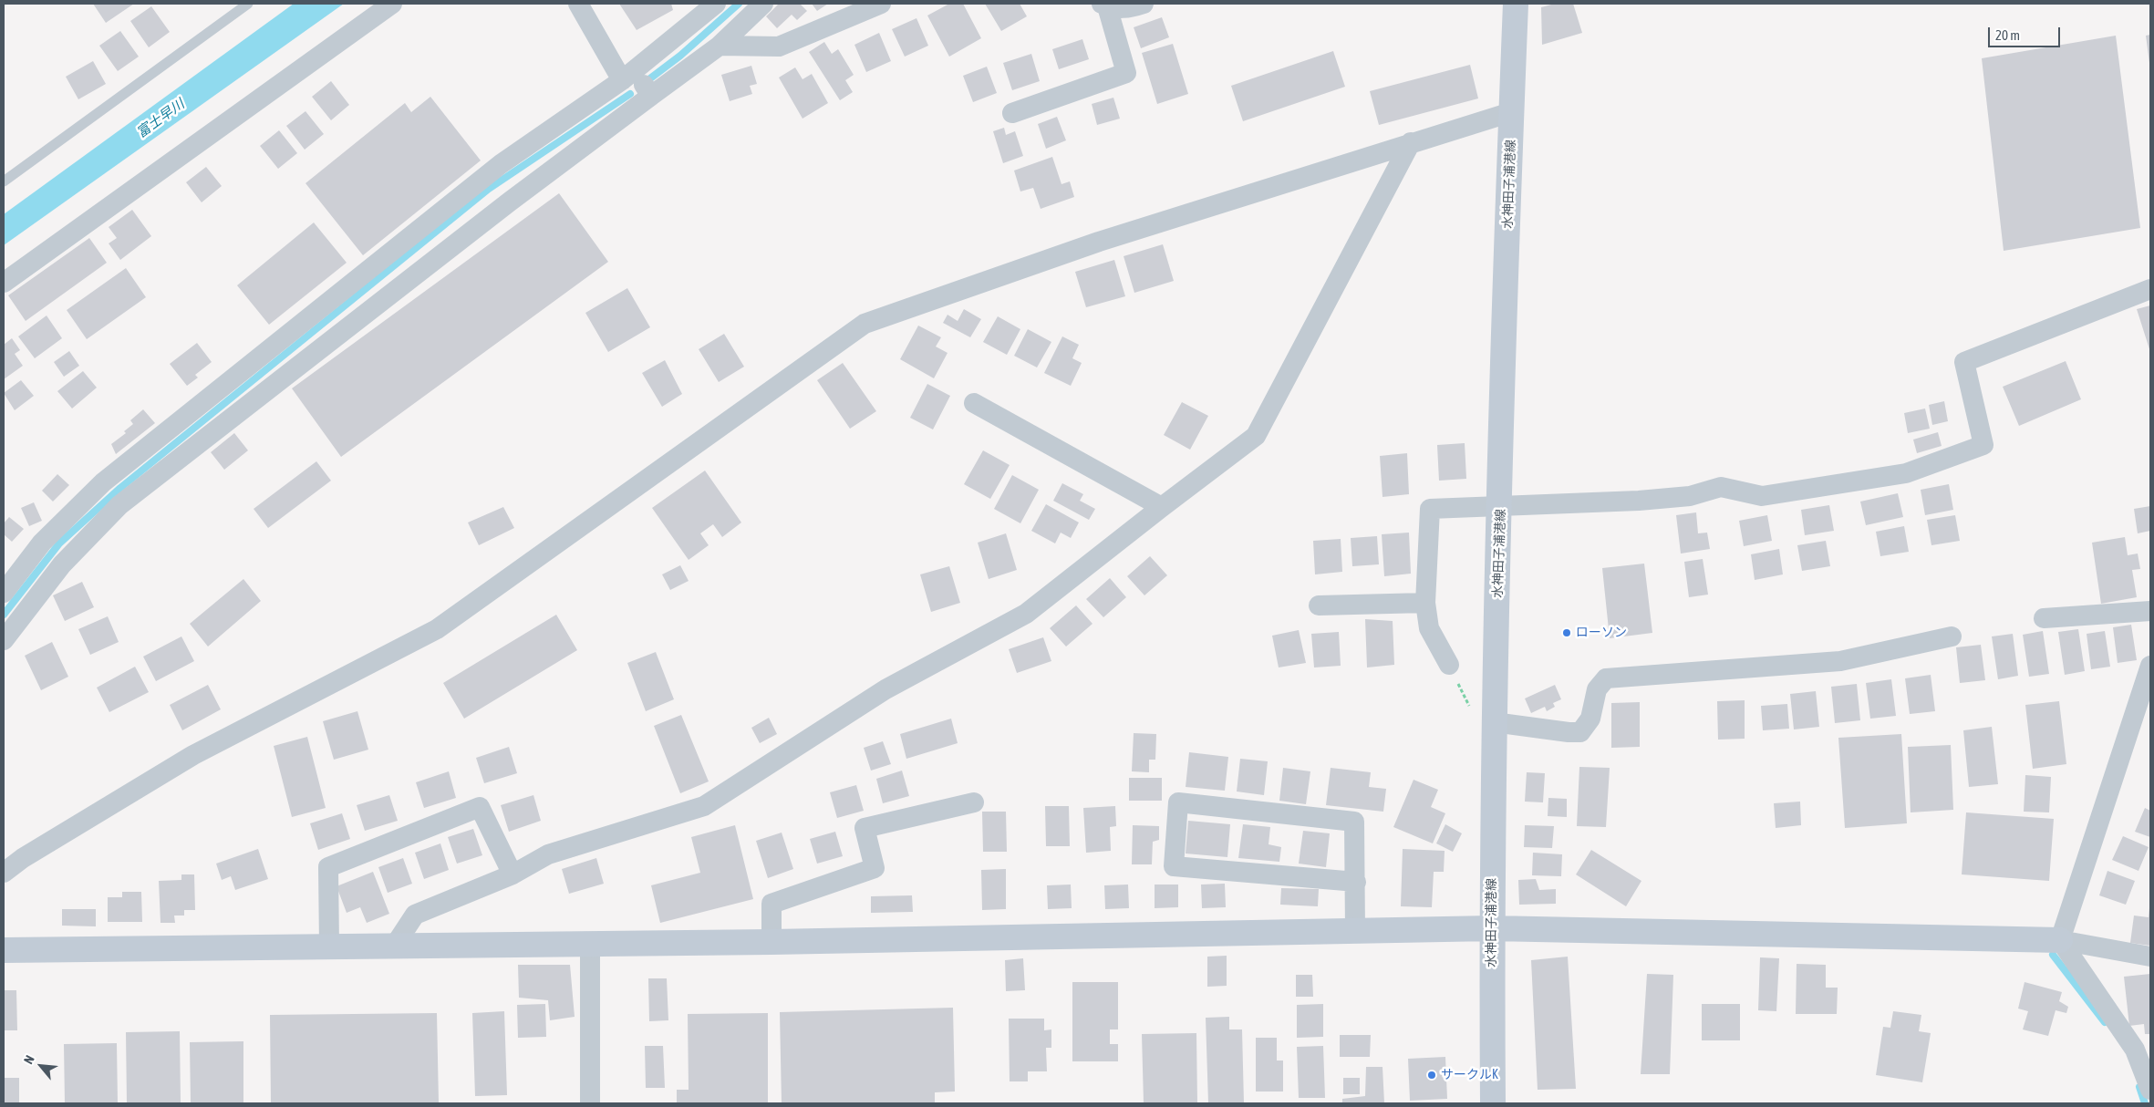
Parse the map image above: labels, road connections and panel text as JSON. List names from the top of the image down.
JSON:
{
  "streets": {
    "street": ["水神田子浦港線"]
  },
  "water": ["富士早川"],
  "places": ["ローソン", "サークルK"],
  "scale_bar": "20 m",
  "north": "top left"
}
